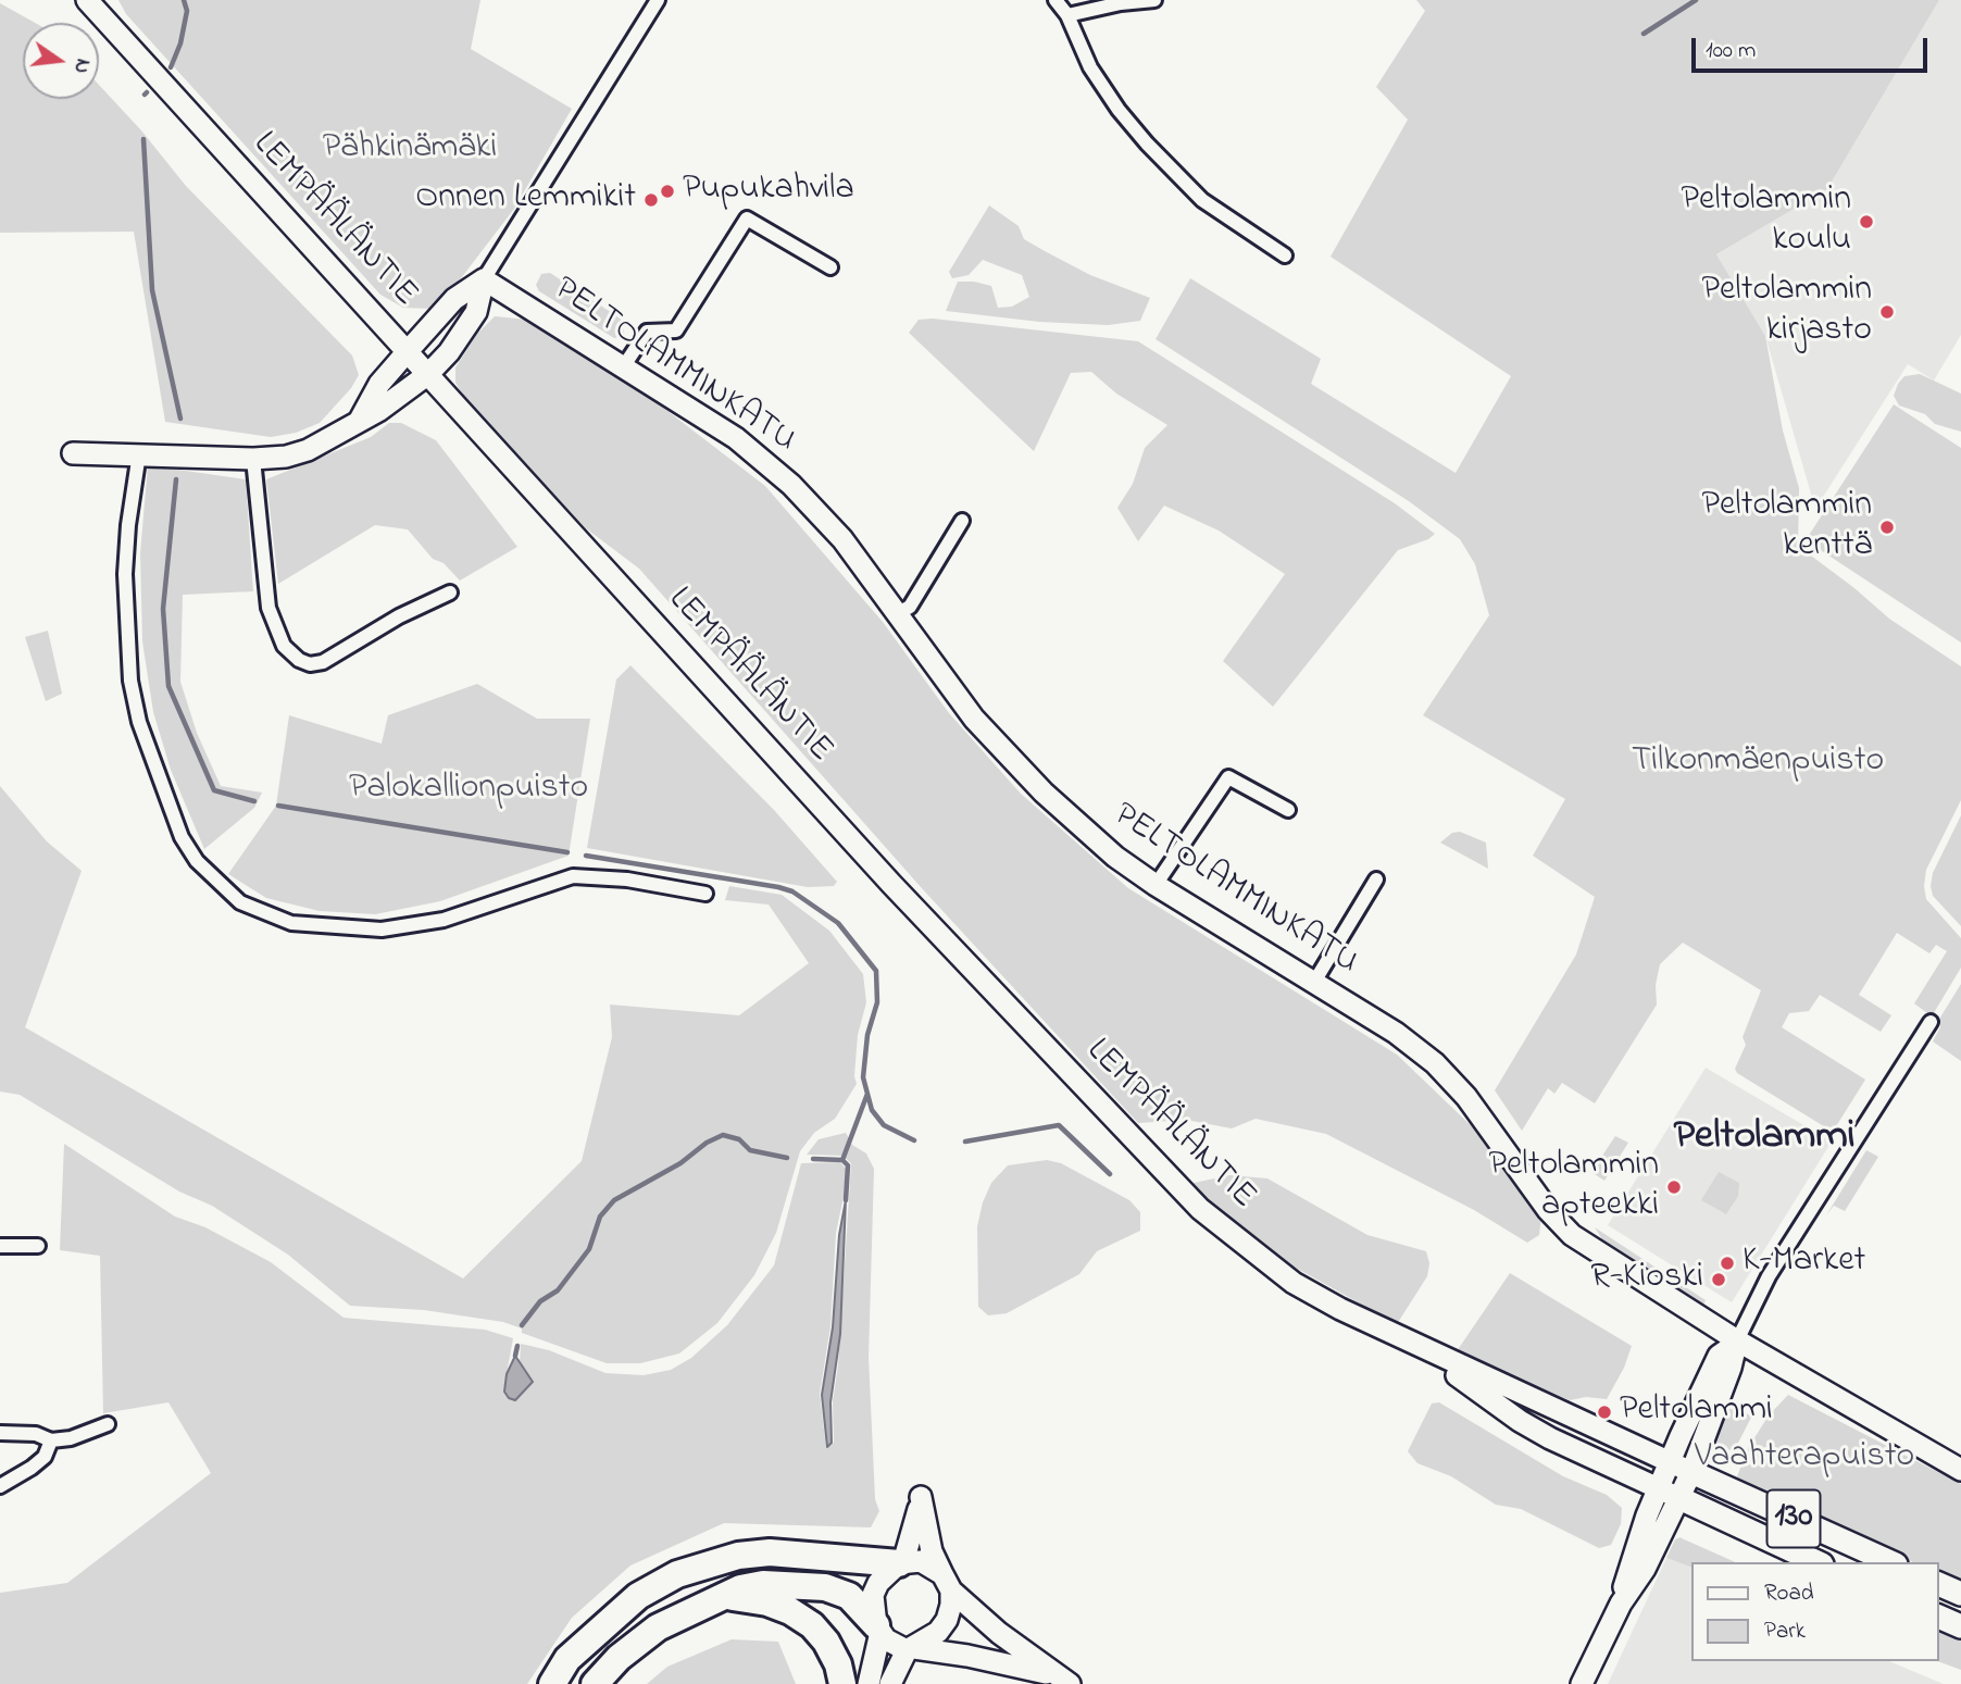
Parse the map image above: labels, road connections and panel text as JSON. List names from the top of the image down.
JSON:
{
  "streets": {
    "main road": ["LEMPÄÄLÄNTIE", "PELTOLAMMINKATU", "130"]
  },
  "districts": ["Peltolammi"],
  "parks": [
    "Pähkinämäki",
    "Tilkonmäenpuisto",
    "Palokallionpuisto",
    "Vaahterapuisto"
  ],
  "places": [
    "Pupukahvila",
    "Onnen Lemmikit",
    "Peltolammin koulu",
    "Peltolammin kirjasto",
    "Peltolammin kenttä",
    "Peltolammin apteekki",
    "K-Market",
    "R-Kioski",
    "Peltolammi"
  ],
  "legend": ["Road", "Park"],
  "scale_bar": "100 m",
  "north": "right"
}
